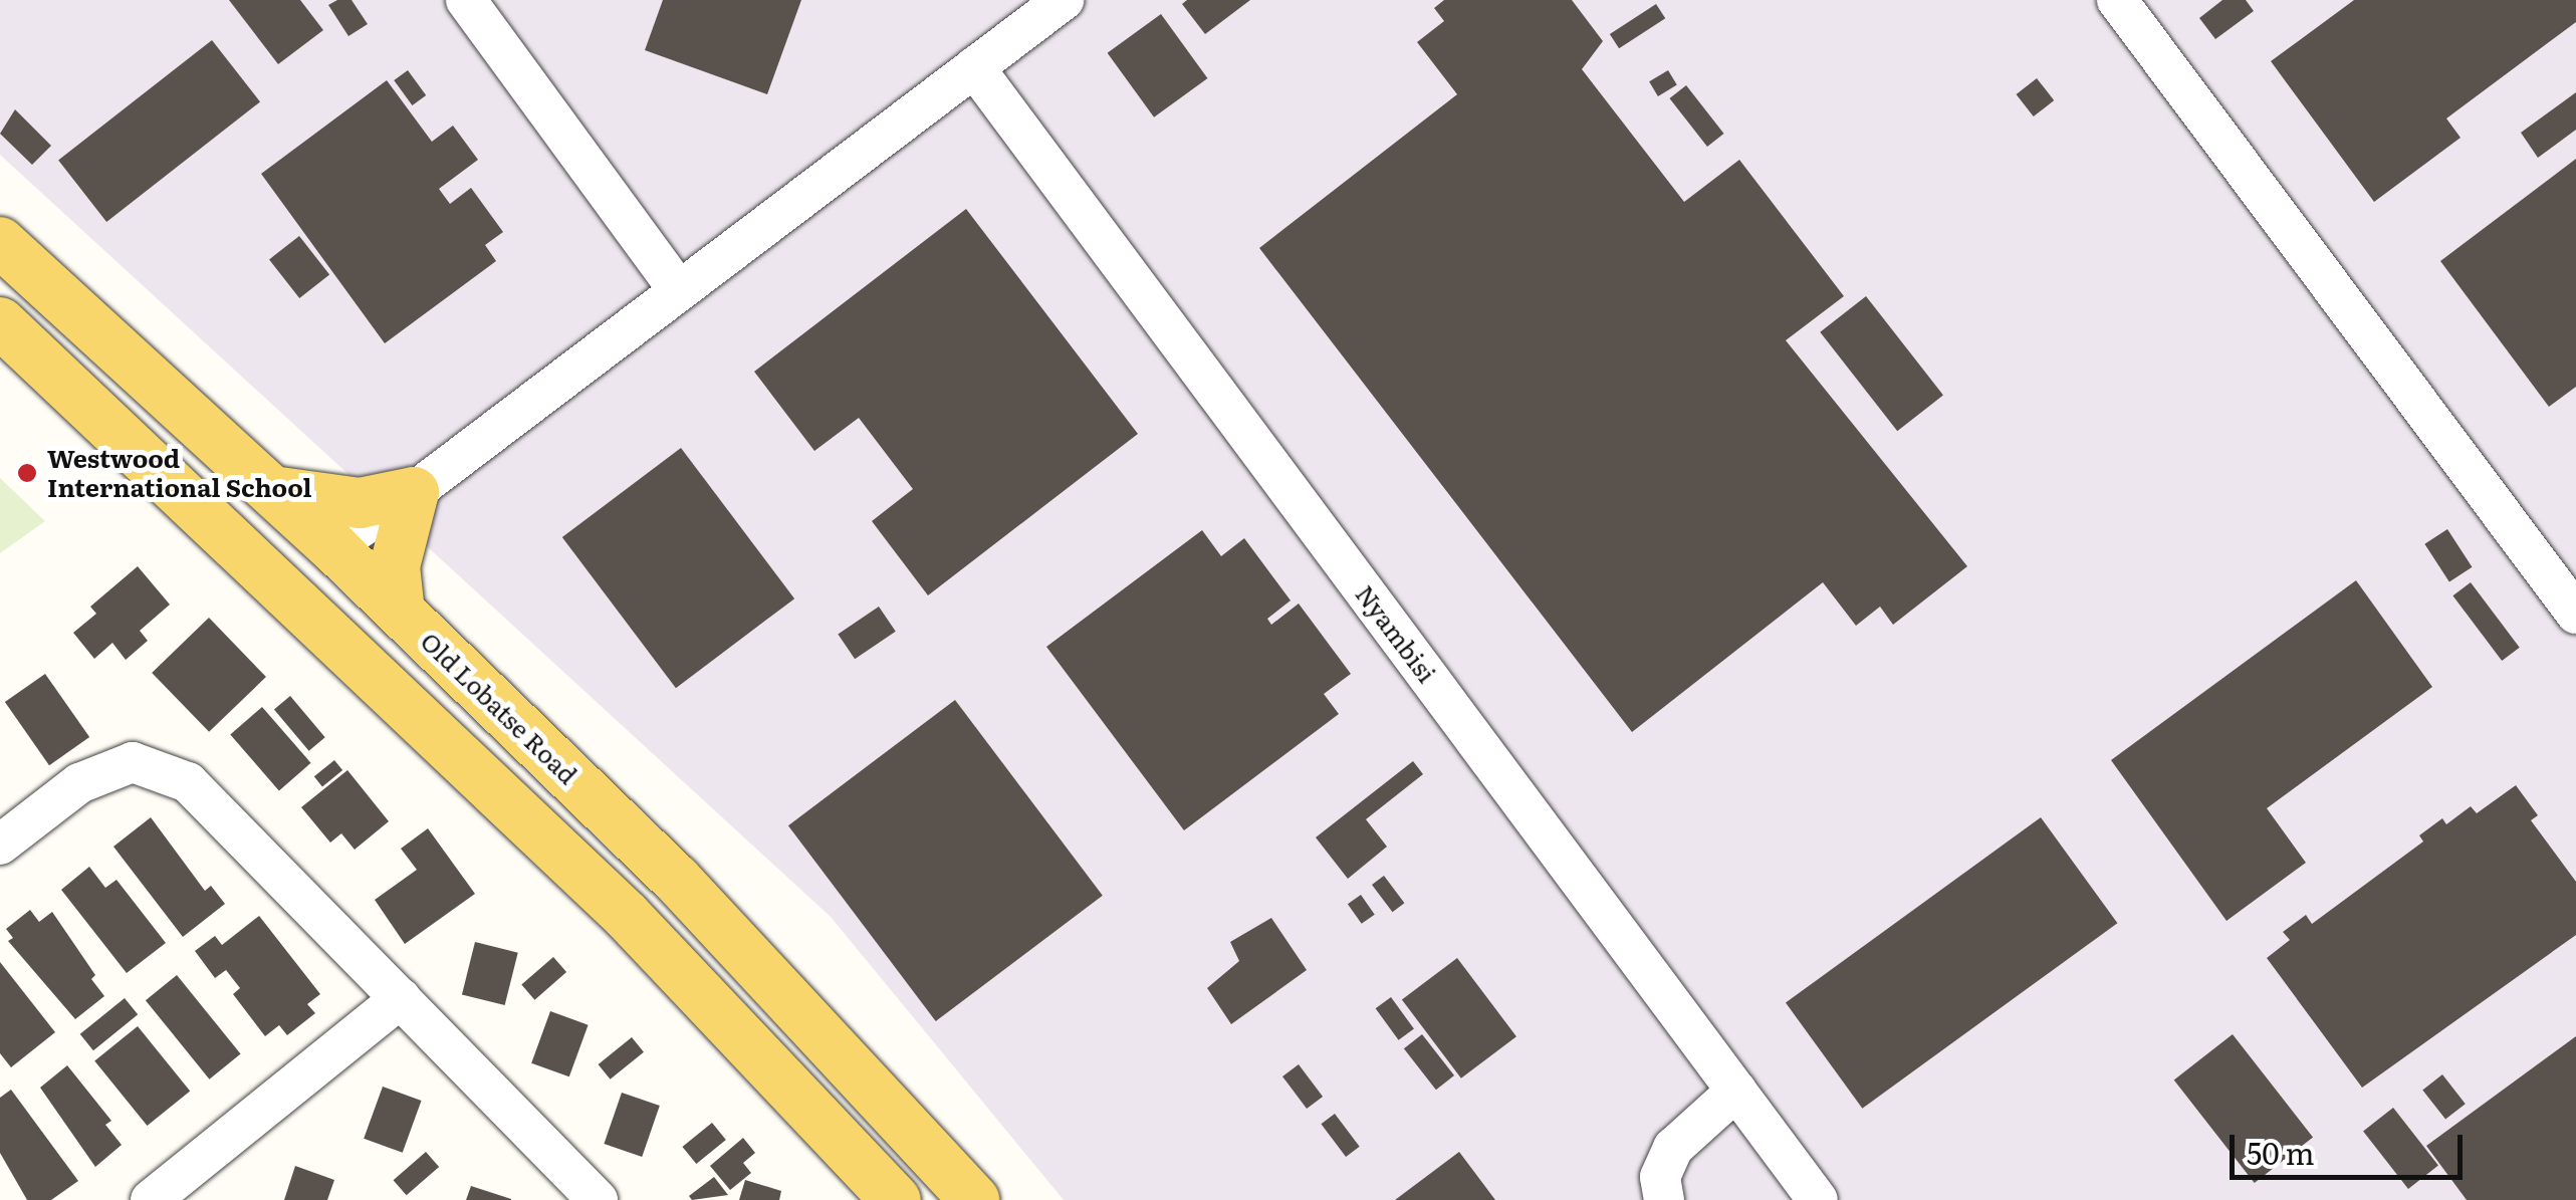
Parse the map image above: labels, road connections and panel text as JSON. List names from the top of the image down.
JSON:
{
  "streets": {
    "main road": ["Old Lobatse Road"],
    "street": ["Nyambisi"]
  },
  "places": ["Westwood International School"],
  "scale_bar": "50 m"
}
